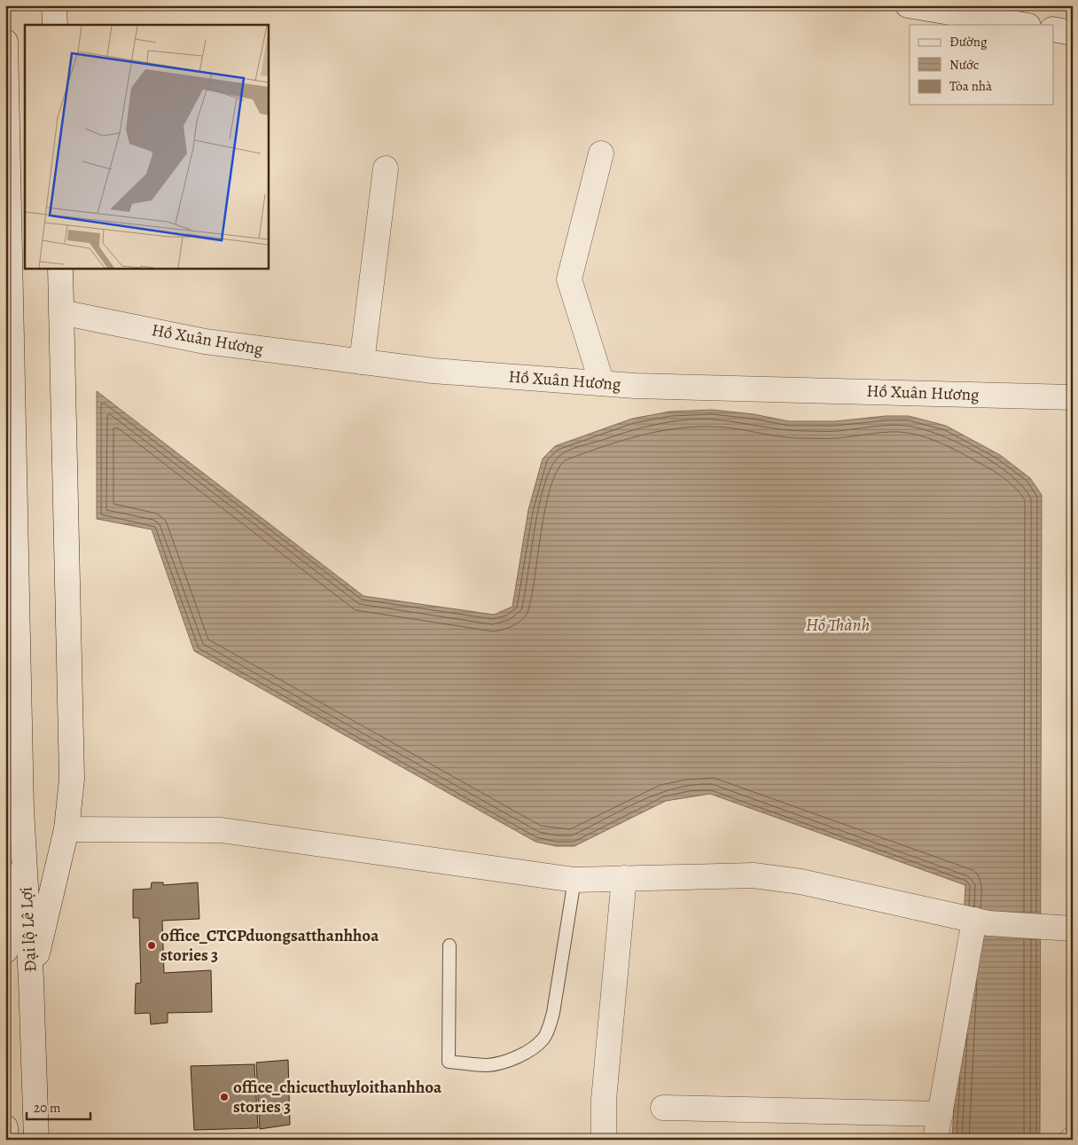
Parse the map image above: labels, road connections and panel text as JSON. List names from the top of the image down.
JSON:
{
  "streets": {
    "street": ["Hồ Xuân Hương", "Đại lộ Lê Lợi"]
  },
  "water": ["Hồ Thành"],
  "places": ["office_CTCPduongsatthanhhoa stories 3", "office_chicucthuyloithanhhoa stories 3"],
  "legend": ["Đường", "Nước", "Tòa nhà"],
  "scale_bar": "20 m"
}
